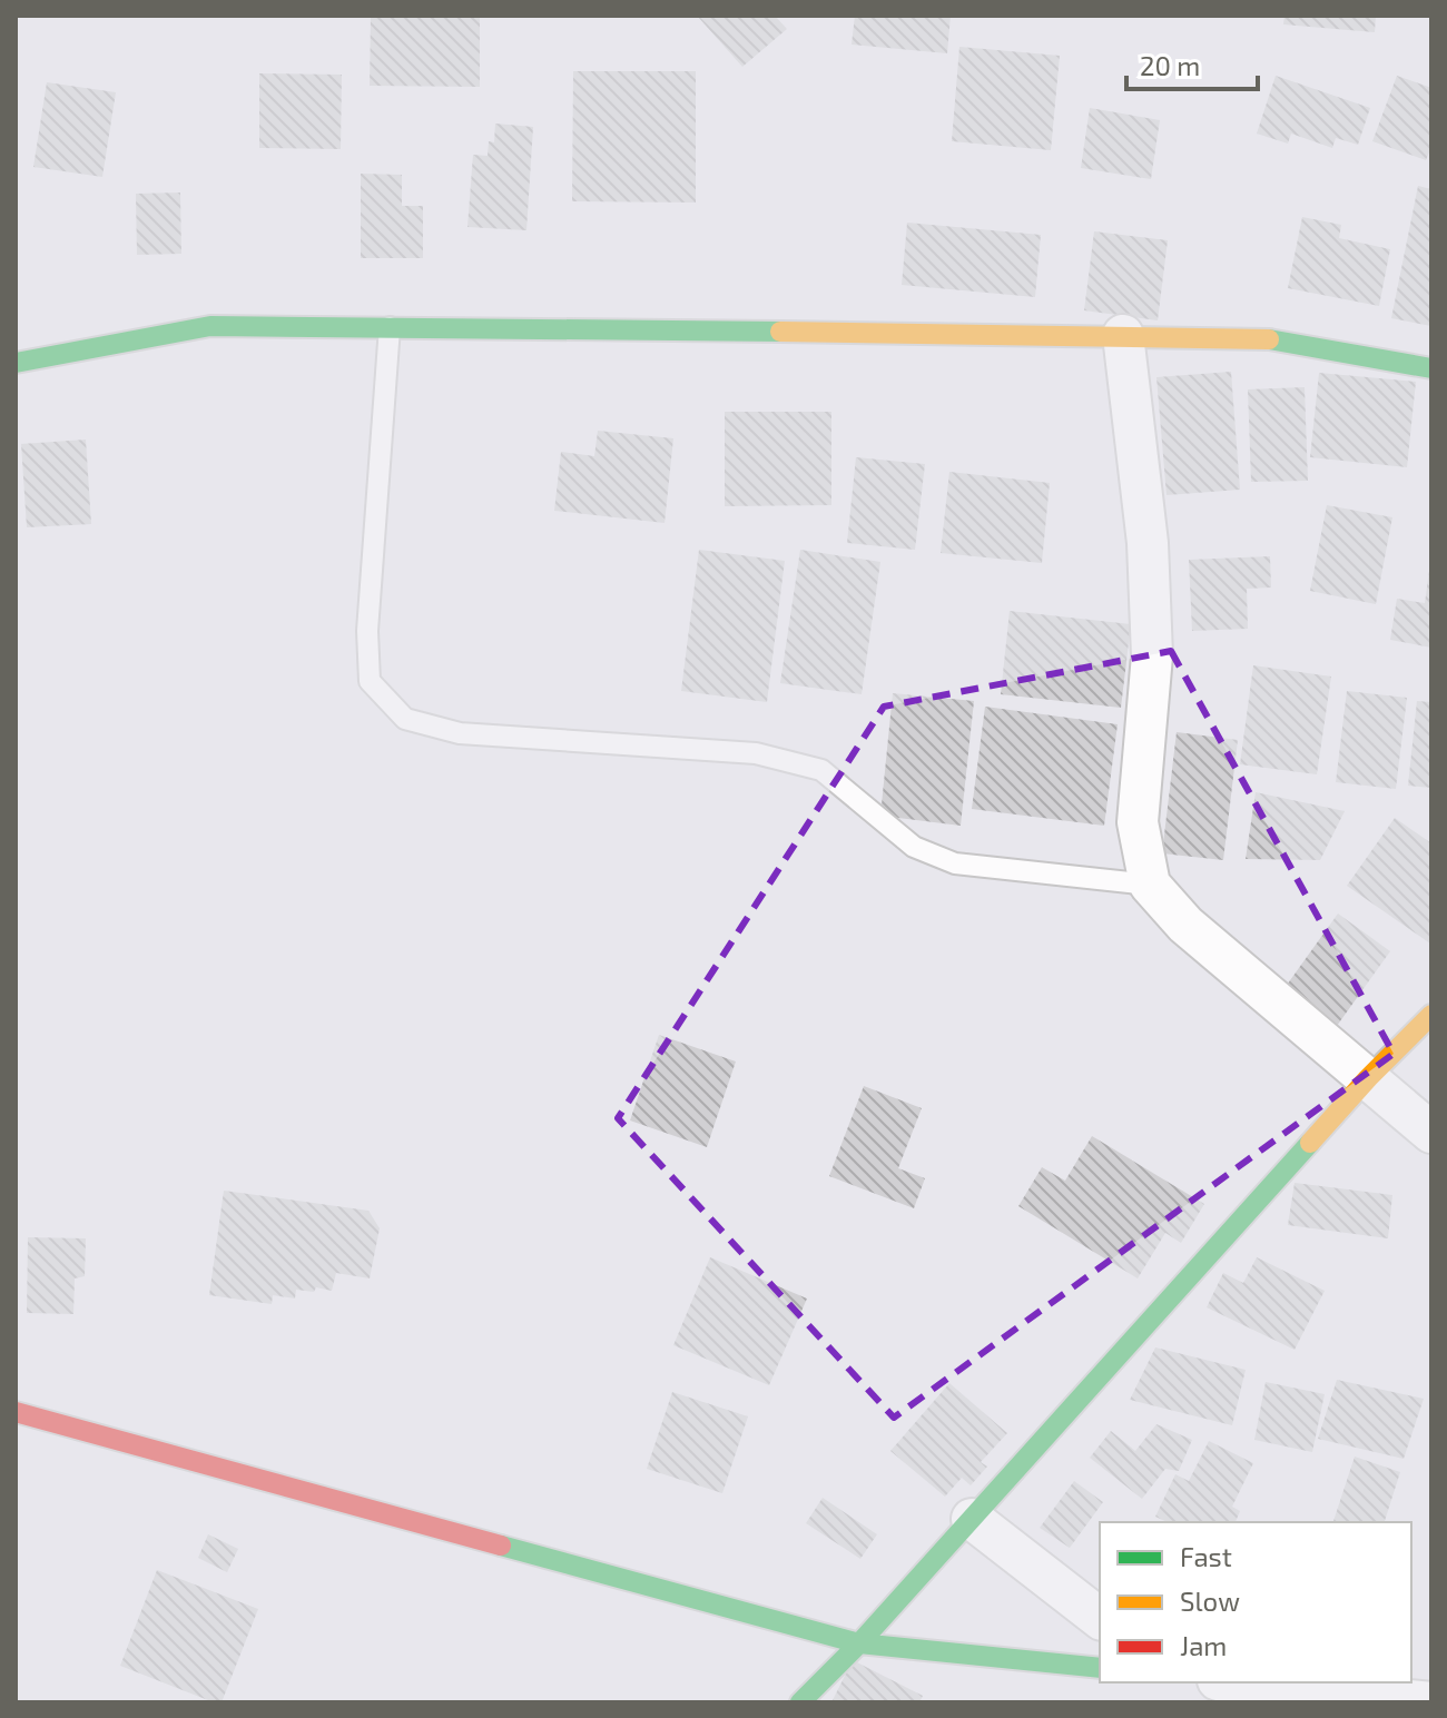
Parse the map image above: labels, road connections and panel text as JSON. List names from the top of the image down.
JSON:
{
  "legend": ["Fast", "Slow", "Jam"],
  "scale_bar": "20 m"
}
